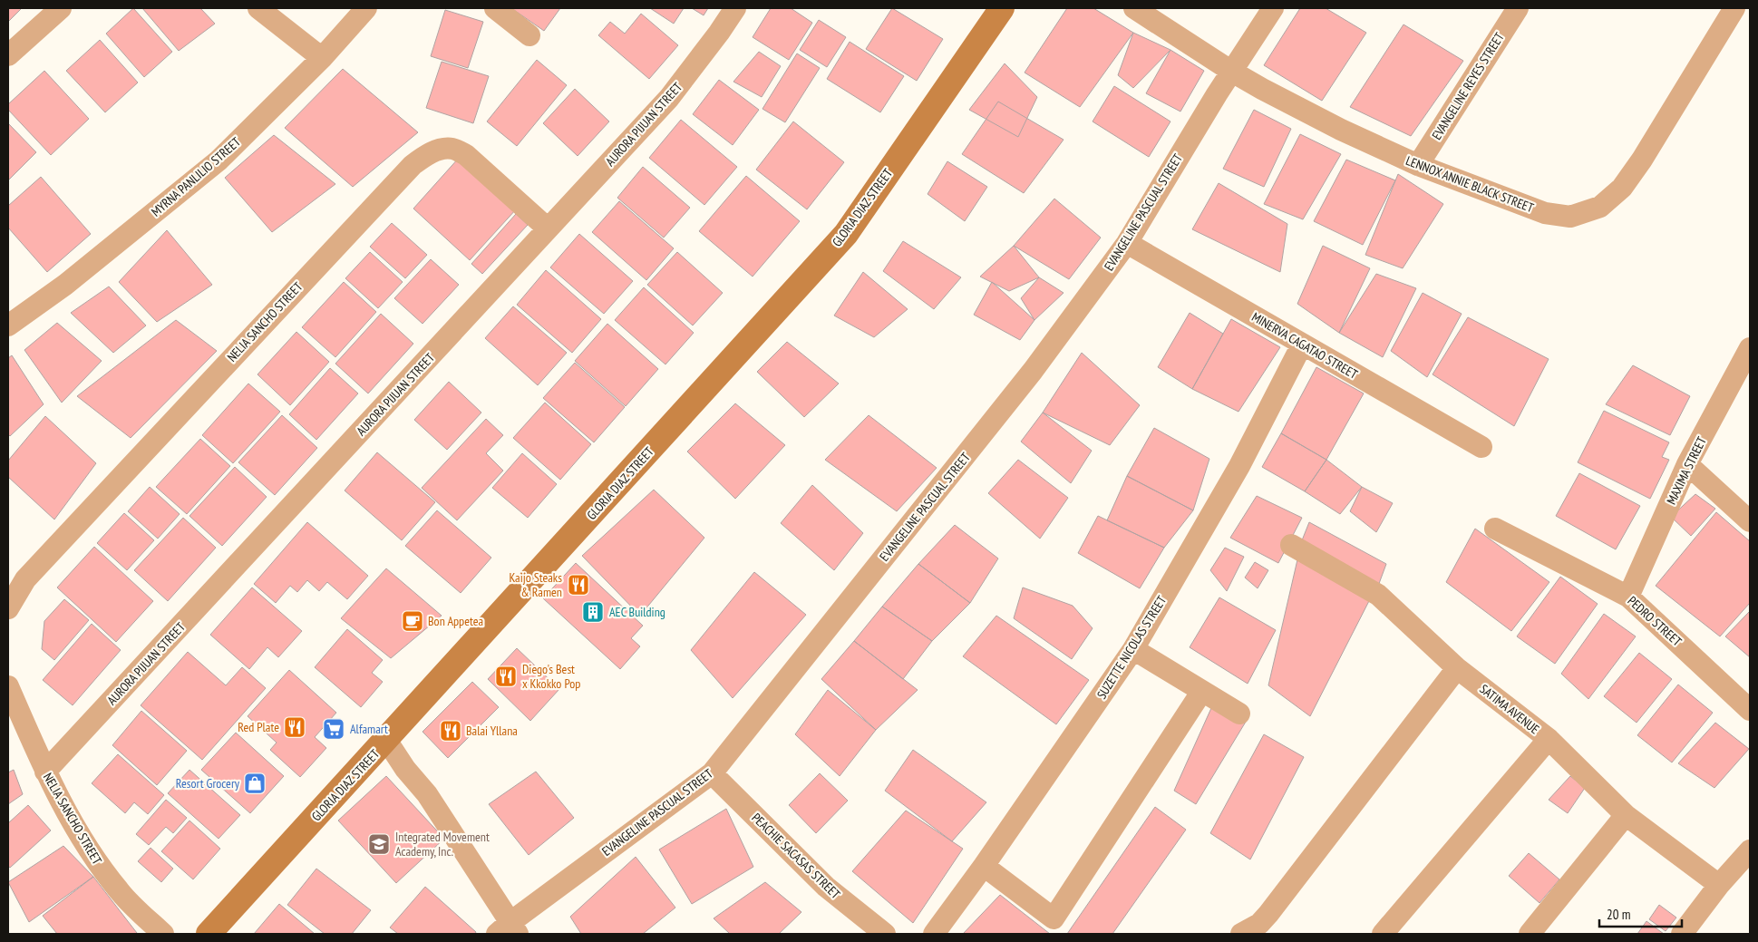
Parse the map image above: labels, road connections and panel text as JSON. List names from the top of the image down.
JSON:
{
  "streets": {
    "street": [
      "EVANGELINE REYES STREET",
      "AURORA PIJUAN STREET",
      "MYRNA PANLILIO STREET",
      "LENNOX ANNIE BLACK STREET",
      "GLORIA DIAZ STREET",
      "EVANGELINE PASCUAL STREET",
      "NELIA SANCHO STREET",
      "MINERVA CAGATAO STREET",
      "MAXIMA STREET",
      "PEDRO STREET",
      "SUZETTE NICOLAS STREET",
      "SATIMA AVENUE",
      "PEACHIE SACASAS STREET"
    ]
  },
  "crossings": [
    ["EVANGELINE REYES STREET", "LENNOX ANNIE BLACK STREET"],
    ["AURORA PIJUAN STREET", "NELIA SANCHO STREET"],
    ["LENNOX ANNIE BLACK STREET", "EVANGELINE PASCUAL STREET"],
    ["EVANGELINE PASCUAL STREET", "MINERVA CAGATAO STREET"],
    ["EVANGELINE PASCUAL STREET", "PEACHIE SACASAS STREET"],
    ["MINERVA CAGATAO STREET", "SUZETTE NICOLAS STREET"],
    ["MAXIMA STREET", "PEDRO STREET"]
  ],
  "places": {
    "restaurant": [
      "Kaijo Steaks & Ramen",
      "Diego's Best x Kkokko Pop",
      "Red Plate",
      "Balai Yllana"
    ],
    "building": ["AEC Building"],
    "cafe": ["Bon Appetea"],
    "supermarket": ["Alfamart"],
    "shop": ["Resort Grocery"],
    "school or university": ["Integrated Movement Academy, Inc."]
  },
  "scale_bar": "20 m"
}
